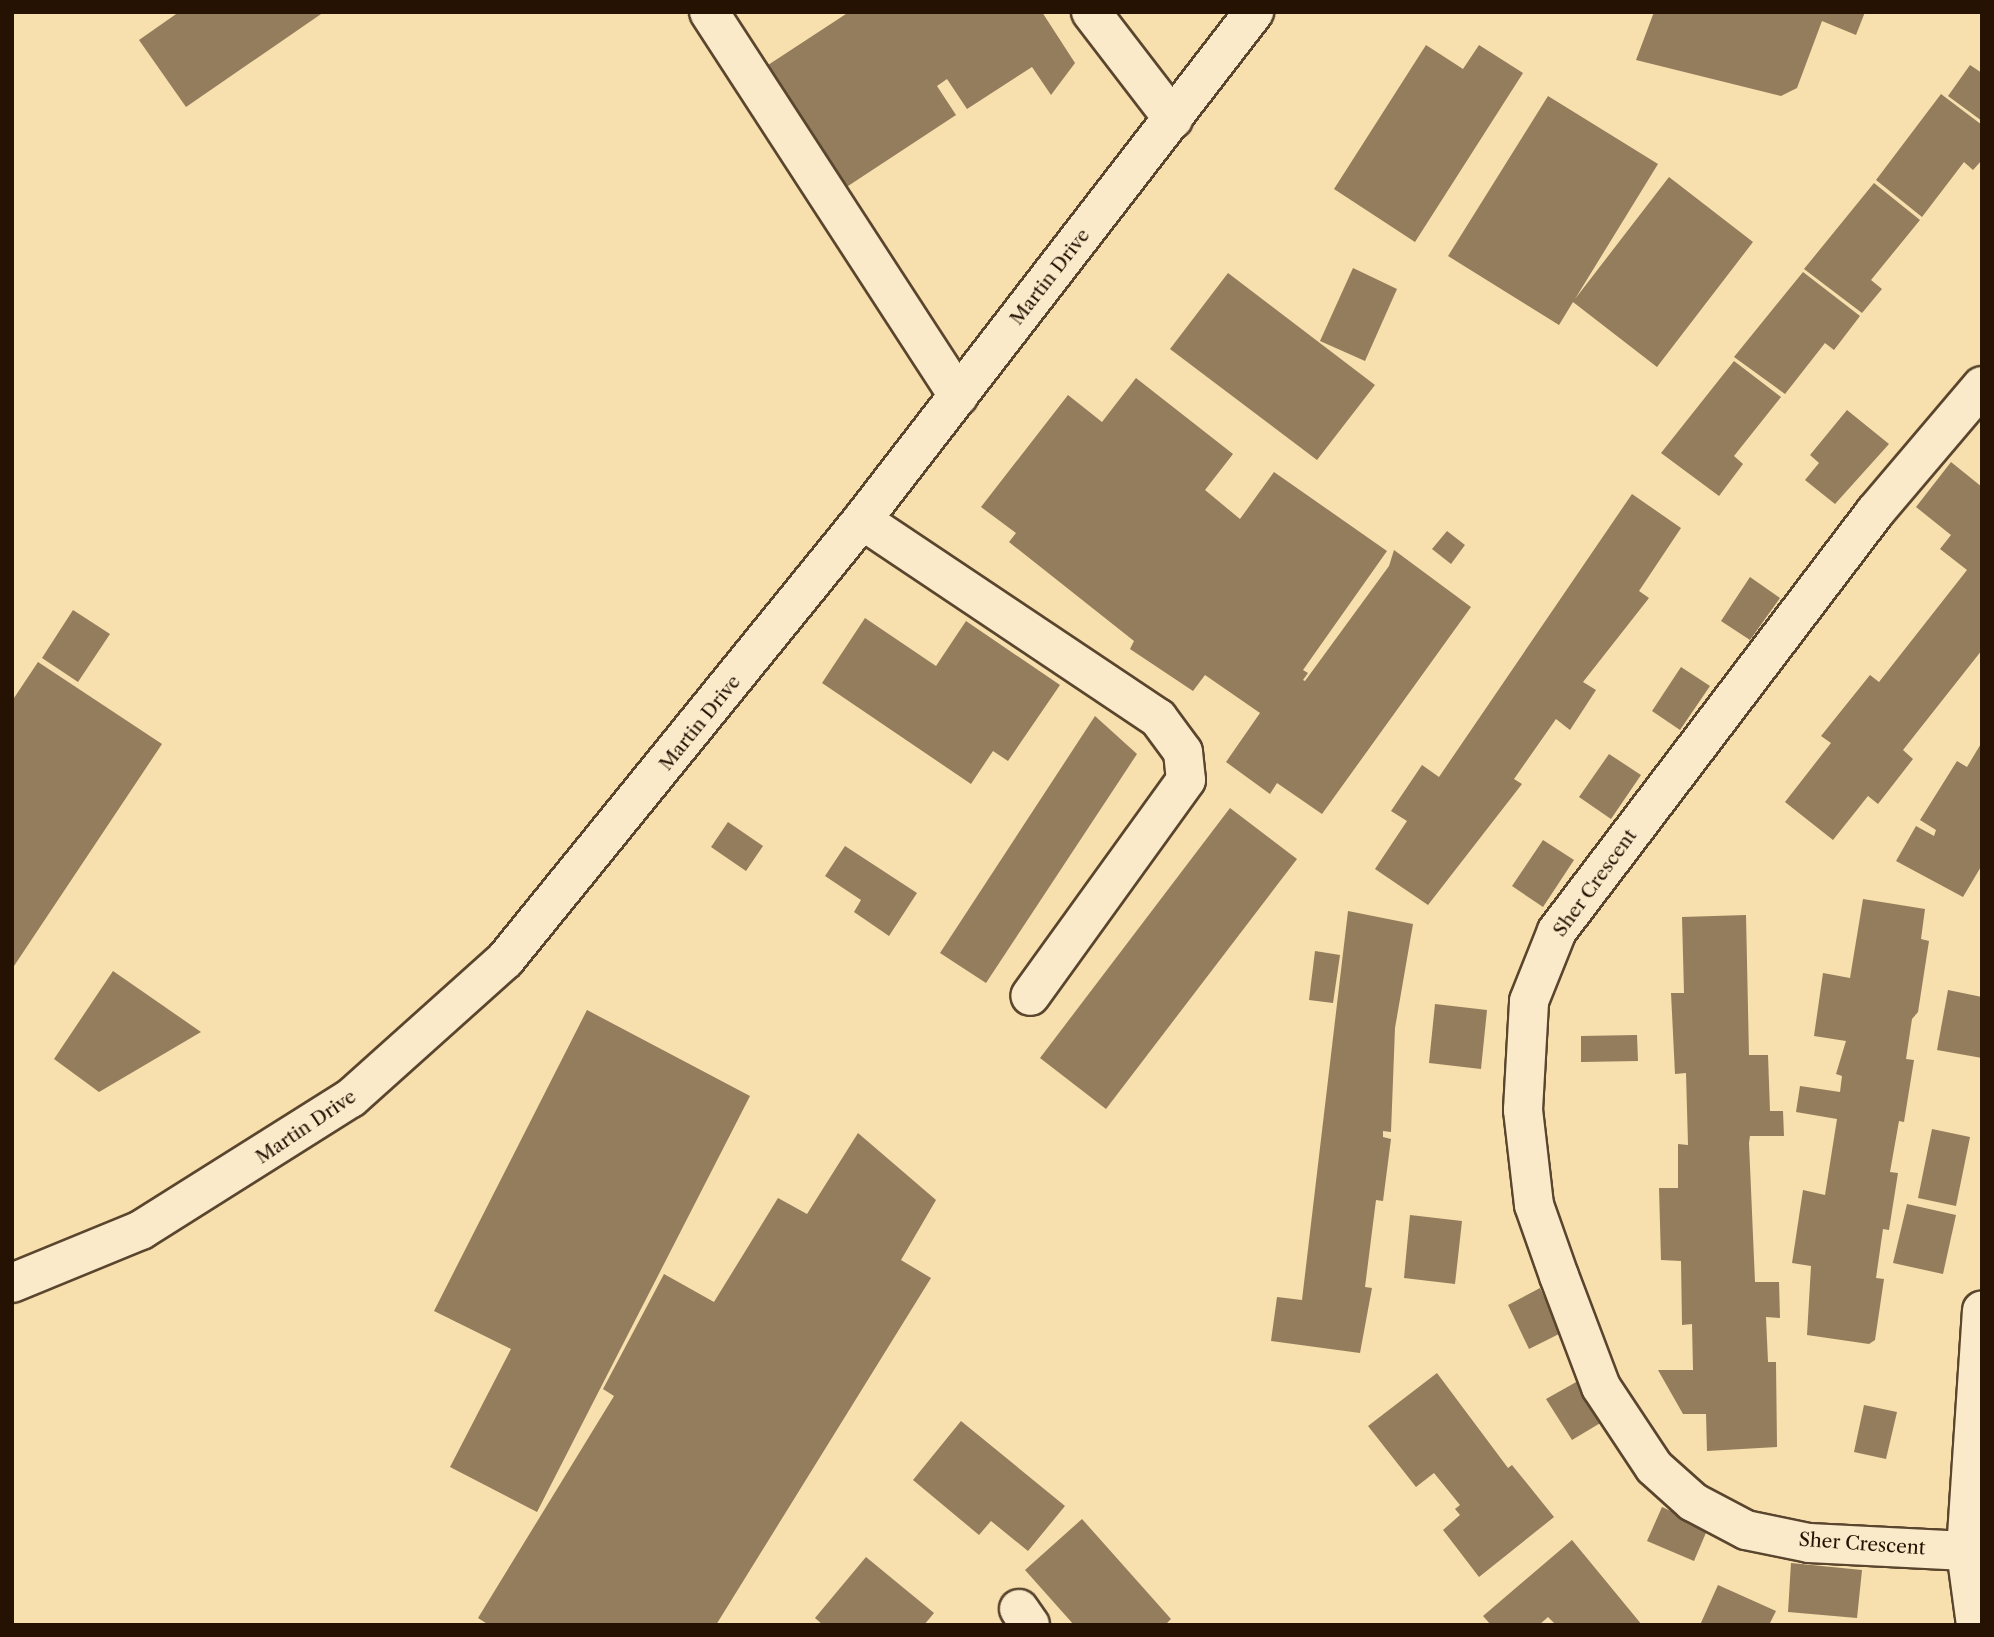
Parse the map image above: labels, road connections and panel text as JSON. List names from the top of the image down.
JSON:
{
  "streets": {
    "street": ["Martin Drive", "Sher Crescent"]
  }
}
